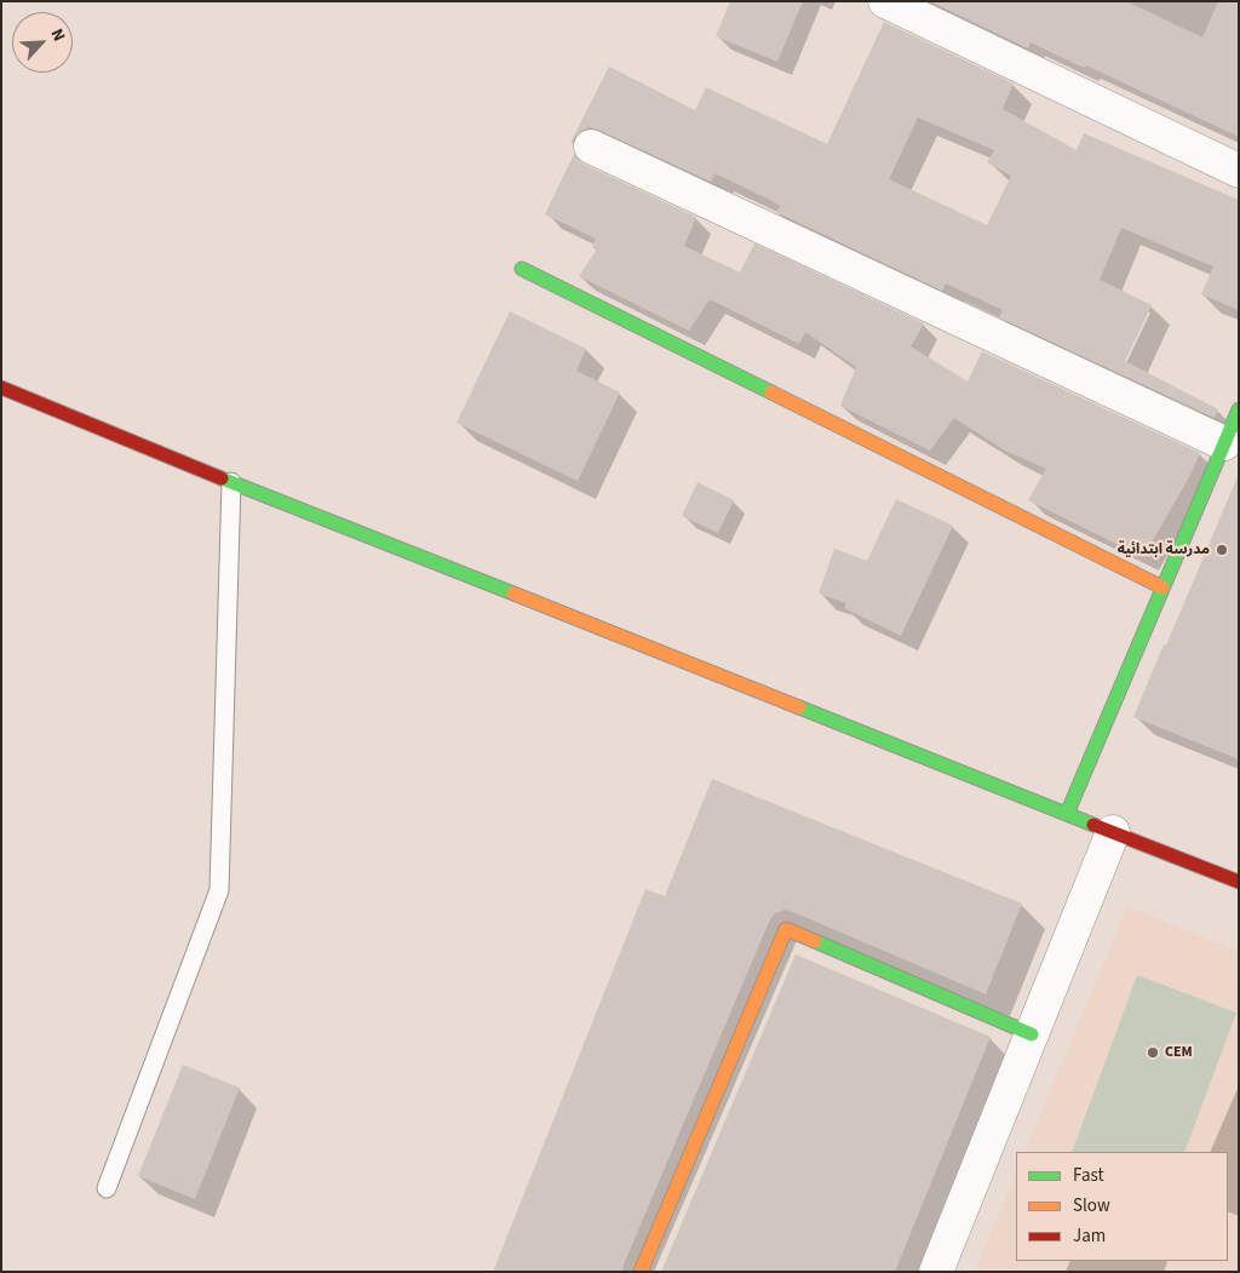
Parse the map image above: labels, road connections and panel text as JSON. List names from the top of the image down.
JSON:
{
  "places": ["مدرسة ابتدائية", "CEM"],
  "legend": ["Fast", "Slow", "Jam"],
  "north": "top right"
}
